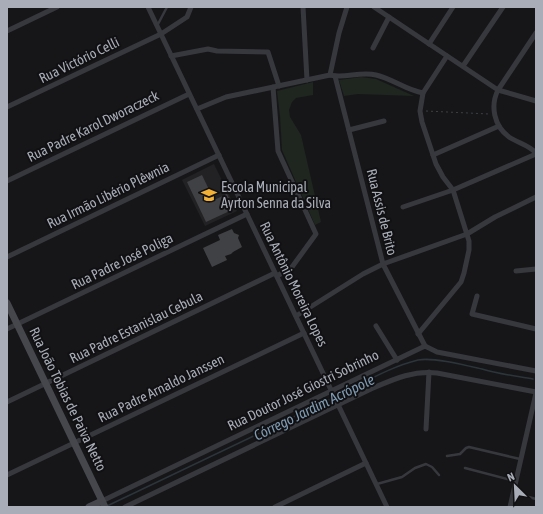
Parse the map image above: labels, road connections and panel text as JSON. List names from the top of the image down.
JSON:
{
  "streets": {
    "street": [
      "Rua Victório Celli",
      "Rua Padre Karol Dworaczeck",
      "Rua Irmão Libério Plêwnia",
      "Rua Assis de Brito",
      "Rua Padre José Poliga",
      "Rua Antônio Moreira Lopes",
      "Rua Padre Estanislau Cebula",
      "Rua Padre Arnaldo Janssen",
      "Rua Doutor José Giostri Sobrinho",
      "Rua João Tobias de Paiva Netto"
    ]
  },
  "crossings": [
    ["Rua Victório Celli", "Rua Antônio Moreira Lopes"],
    ["Rua Padre Karol Dworaczeck", "Rua Antônio Moreira Lopes"],
    ["Rua Irmão Libério Plêwnia", "Rua Antônio Moreira Lopes"],
    ["Rua Assis de Brito", "Rua Doutor José Giostri Sobrinho"],
    ["Rua Padre José Poliga", "Rua Antônio Moreira Lopes"],
    ["Rua Padre José Poliga", "Rua João Tobias de Paiva Netto"],
    ["Rua Antônio Moreira Lopes", "Rua Padre Estanislau Cebula"],
    ["Rua Antônio Moreira Lopes", "Rua Padre Arnaldo Janssen"],
    ["Rua Antônio Moreira Lopes", "Rua Doutor José Giostri Sobrinho"],
    ["Rua Padre Estanislau Cebula", "Rua João Tobias de Paiva Netto"],
    ["Rua Padre Arnaldo Janssen", "Rua João Tobias de Paiva Netto"],
    ["Rua Doutor José Giostri Sobrinho", "Rua João Tobias de Paiva Netto"]
  ],
  "water": ["Córrego Jardim Acrópole"],
  "places": {
    "school or university": ["Escola Municipal Ayrton Senna da Silva"]
  },
  "north": "top left"
}
